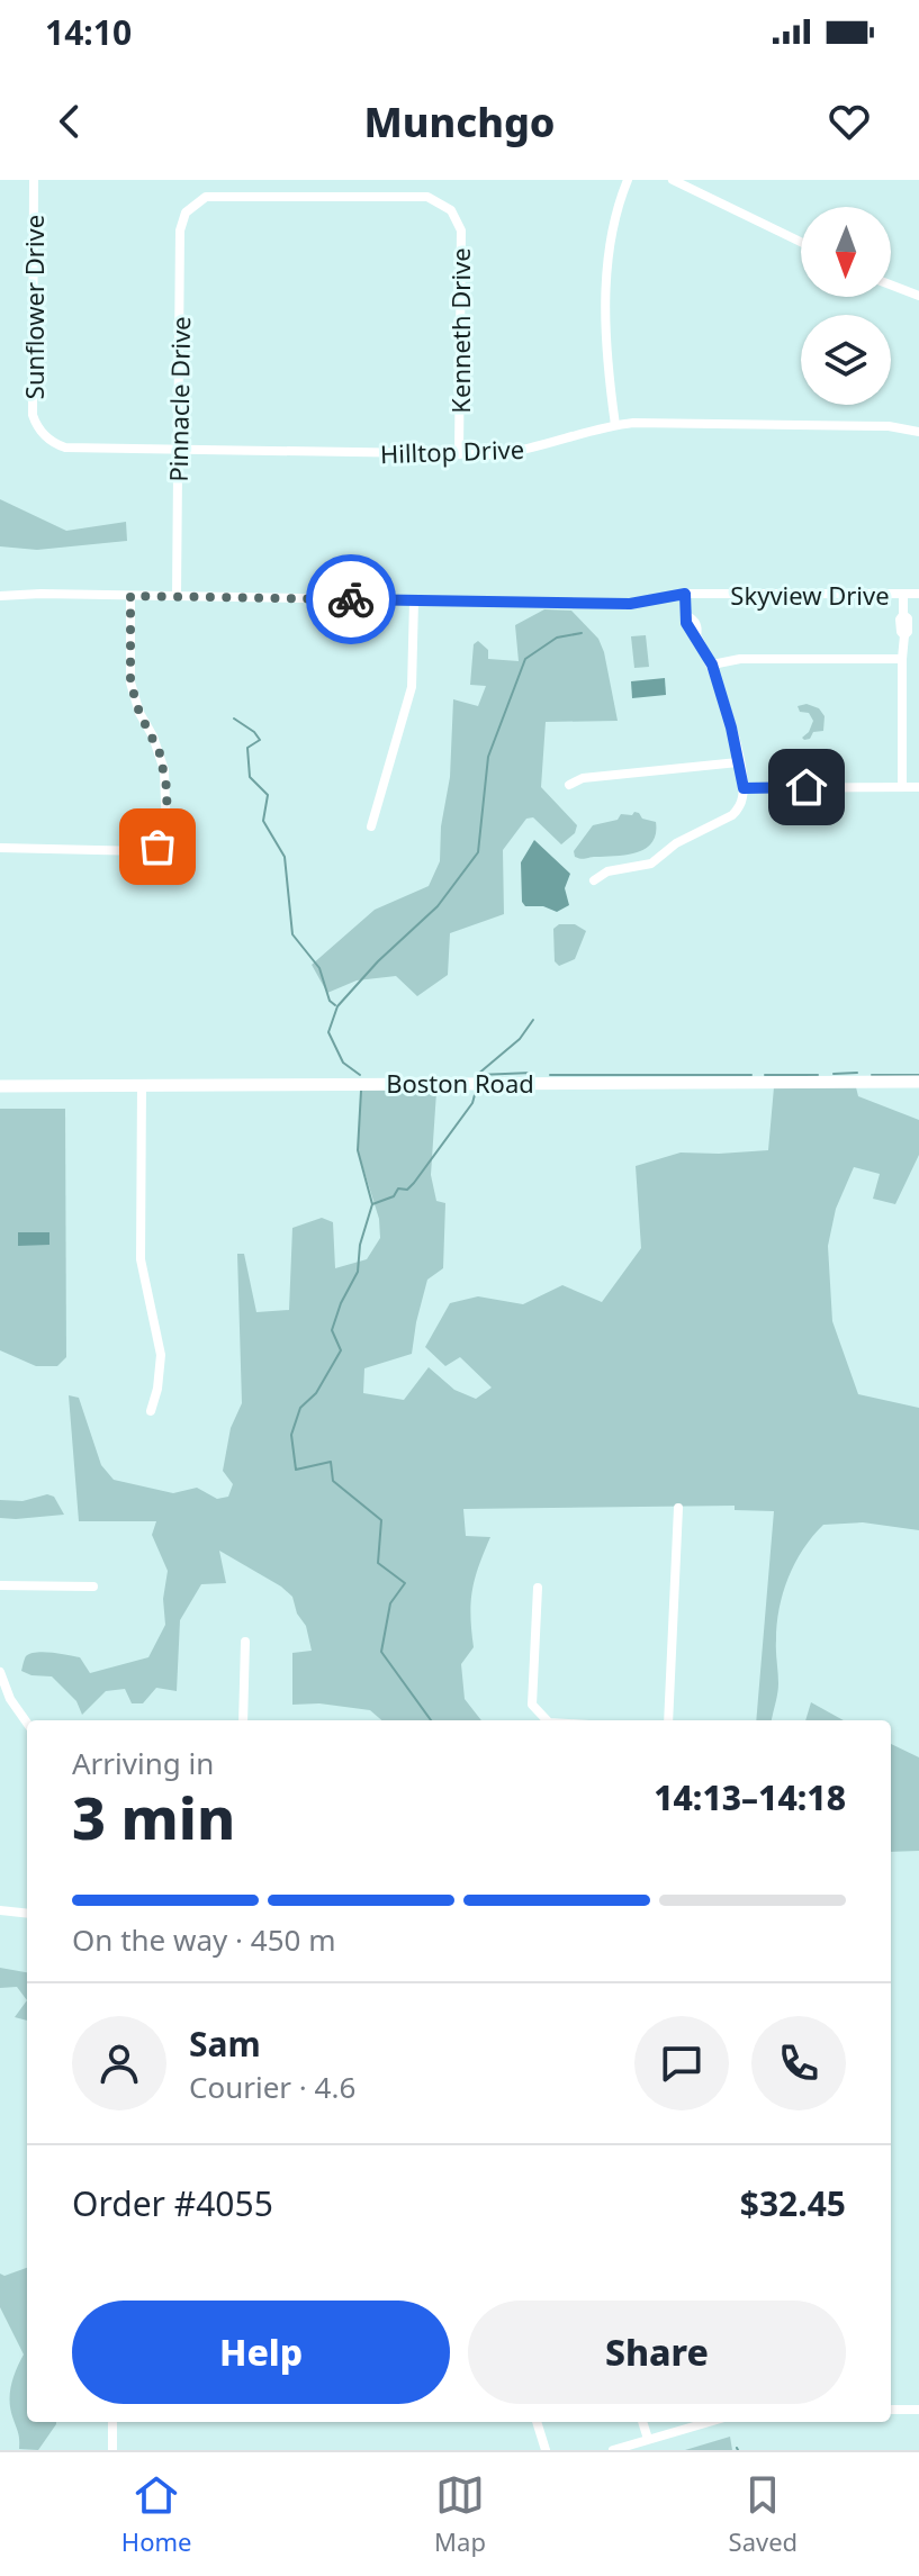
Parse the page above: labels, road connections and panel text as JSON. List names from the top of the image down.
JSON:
{
  "streets": {
    "street": [
      "Sunflower Drive",
      "Kenneth Drive",
      "Pinnacle Drive",
      "Hilltop Drive",
      "Skyview Drive",
      "Boston Road"
    ]
  },
  "crossings": [
    ["Sunflower Drive", "Hilltop Drive"],
    ["Kenneth Drive", "Pinnacle Drive"],
    ["Kenneth Drive", "Hilltop Drive"],
    ["Pinnacle Drive", "Hilltop Drive"],
    ["Pinnacle Drive", "Skyview Drive"]
  ],
  "north": "bottom",
  "page": {
    "status": "14:10",
    "header": "Munchgo",
    "heading": ["3 min", "Arriving in", "14:13–14:18"],
    "panel": [
      "Sam",
      "Courier · 4.6",
      "Order #4055",
      "$32.45"
    ],
    "bar": "On the way · 450 m",
    "buttons": ["Help", "Share"],
    "tabs": ["Home", "Map", "Saved"]
  }
}
